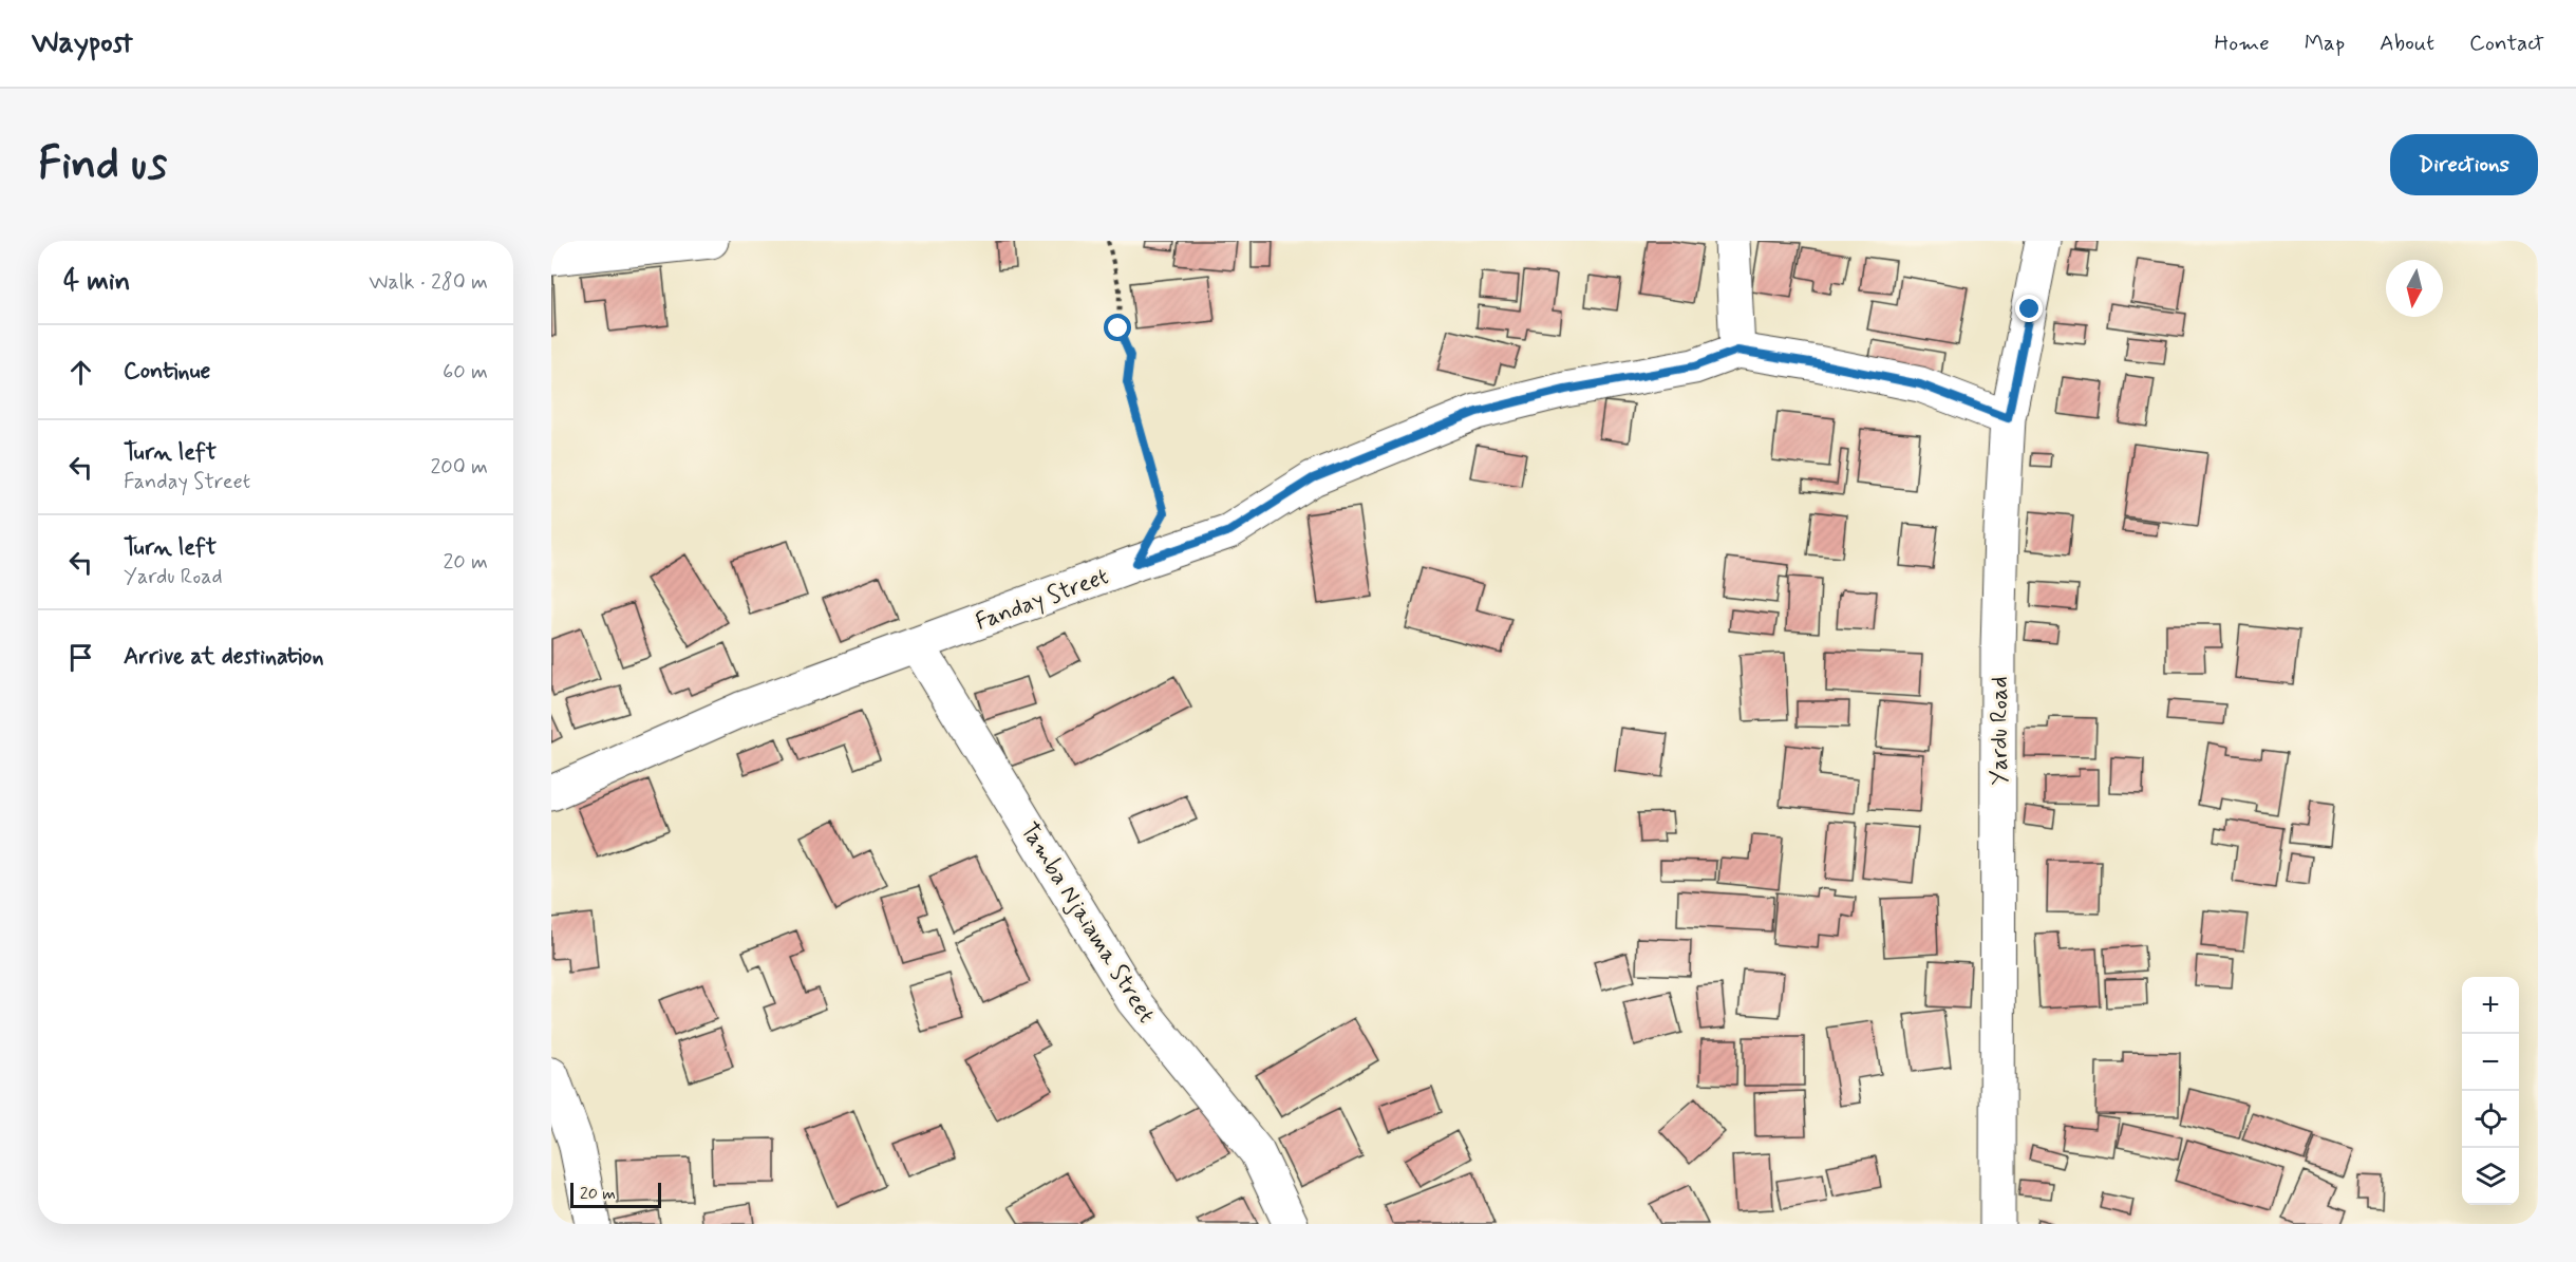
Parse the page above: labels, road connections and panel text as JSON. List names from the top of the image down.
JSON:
{
  "streets": {
    "street": ["Fanday Street", "Yardu Road", "Tamba Njaiama Street"]
  },
  "crossings": [
    ["Fanday Street", "Yardu Road"],
    ["Fanday Street", "Tamba Njaiama Street"]
  ],
  "scale_bar": "20 m",
  "north": "bottom",
  "page": {
    "header": "Waypost",
    "nav": [
      "Home",
      "Map",
      "About",
      "Contact"
    ],
    "buttons": "Directions",
    "title": "Find us",
    "heading": ["4 min", "Walk · 280 m"],
    "list": [
      ["Continue", "60 m"],
      ["Turn left", "Fanday Street", "200 m"],
      ["Turn left", "Yardu Road", "20 m"],
      "Arrive at destination"
    ],
    "map_buttons": ["+", "−"],
    "scale": "20 m"
  }
}
